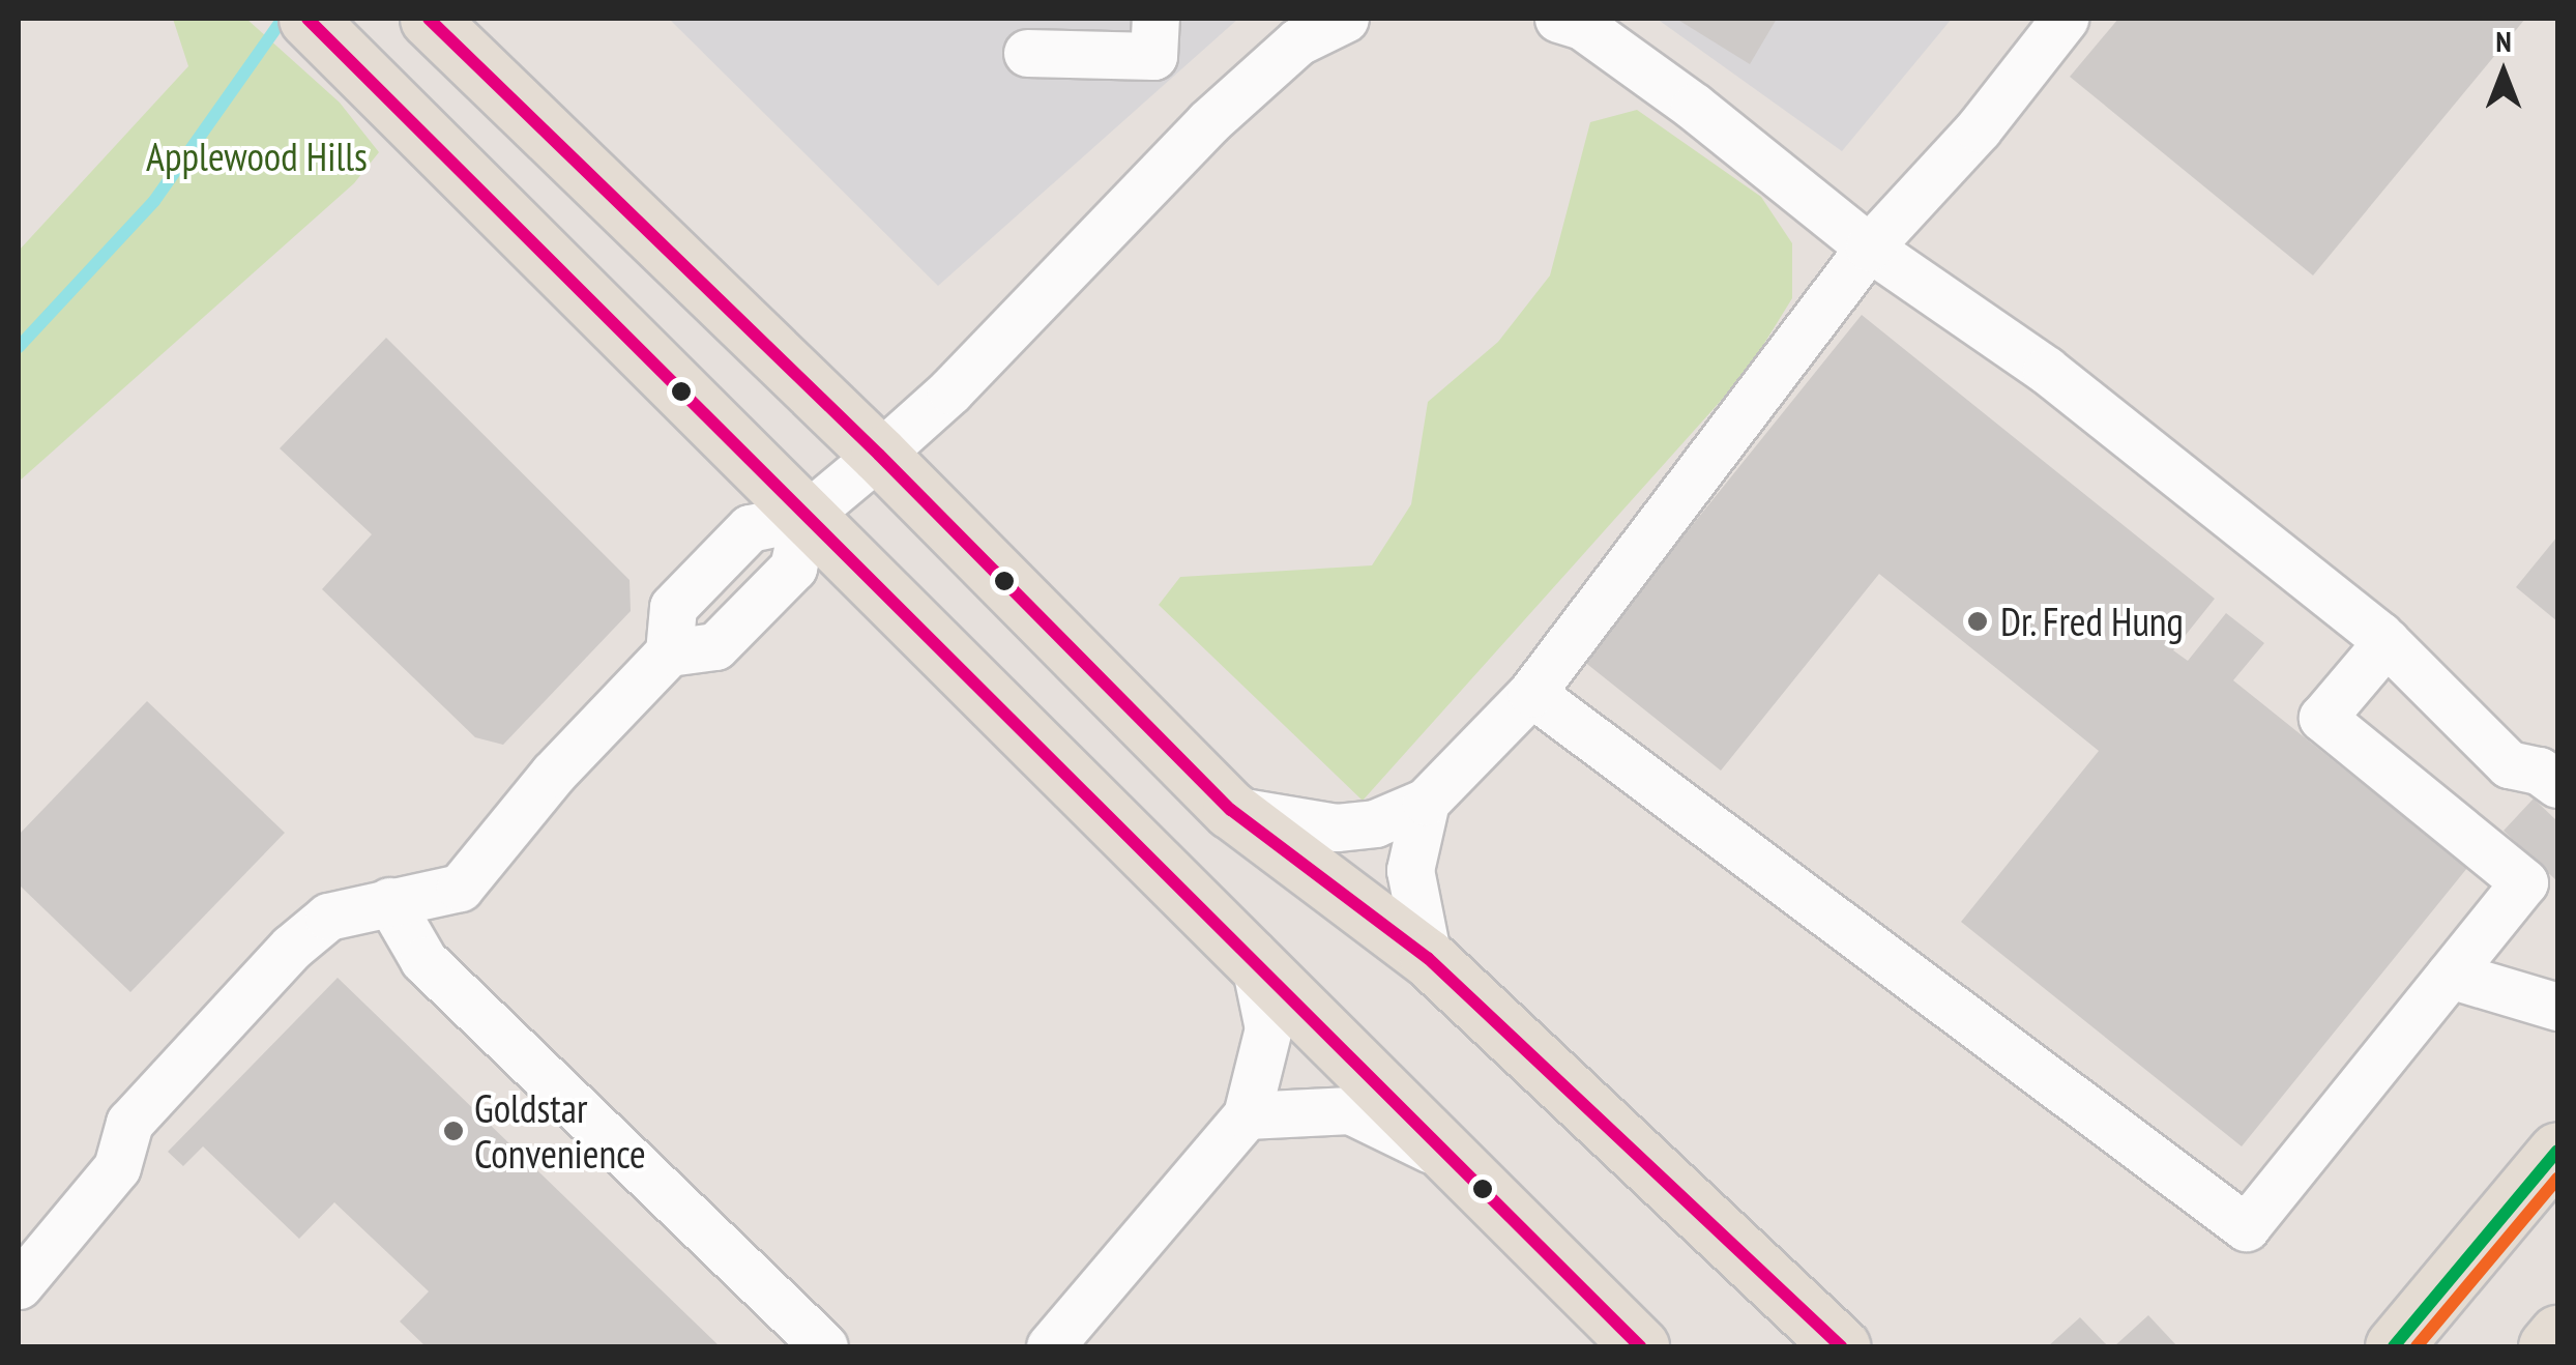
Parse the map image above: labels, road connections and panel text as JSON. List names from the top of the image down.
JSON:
{
  "parks": ["Applewood Hills"],
  "places": ["Dr. Fred Hung", "Goldstar Convenience"],
  "north": "top"
}
